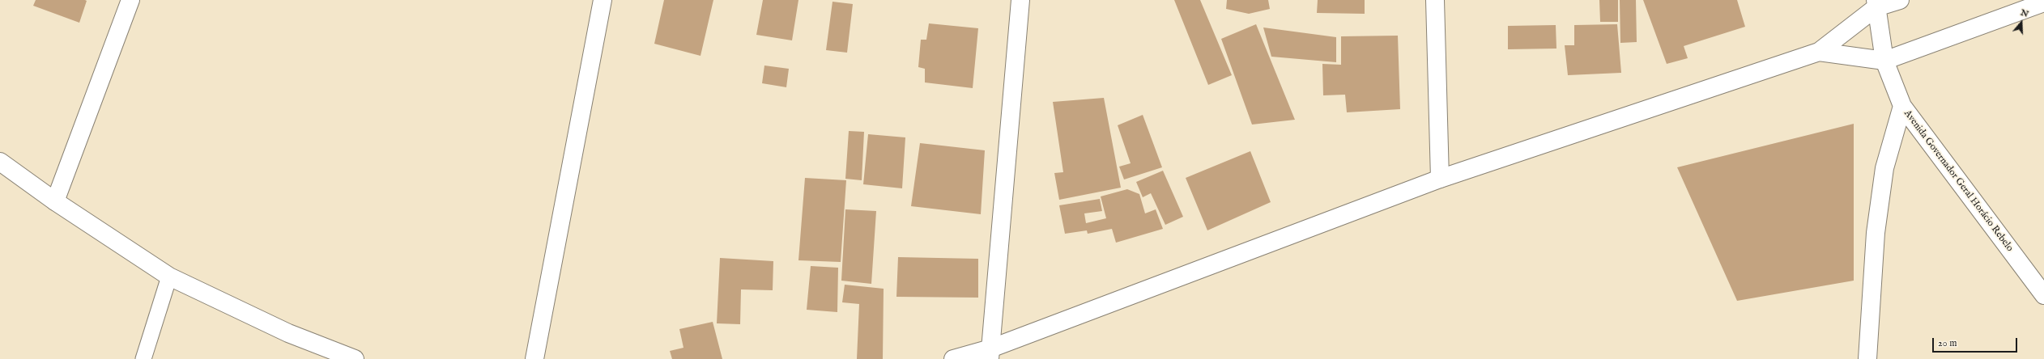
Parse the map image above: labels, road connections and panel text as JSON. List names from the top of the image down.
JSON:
{
  "streets": {
    "street": ["Avenida Governador Geral Horácio Rebelo"]
  },
  "scale_bar": "20 m",
  "north": "top"
}
